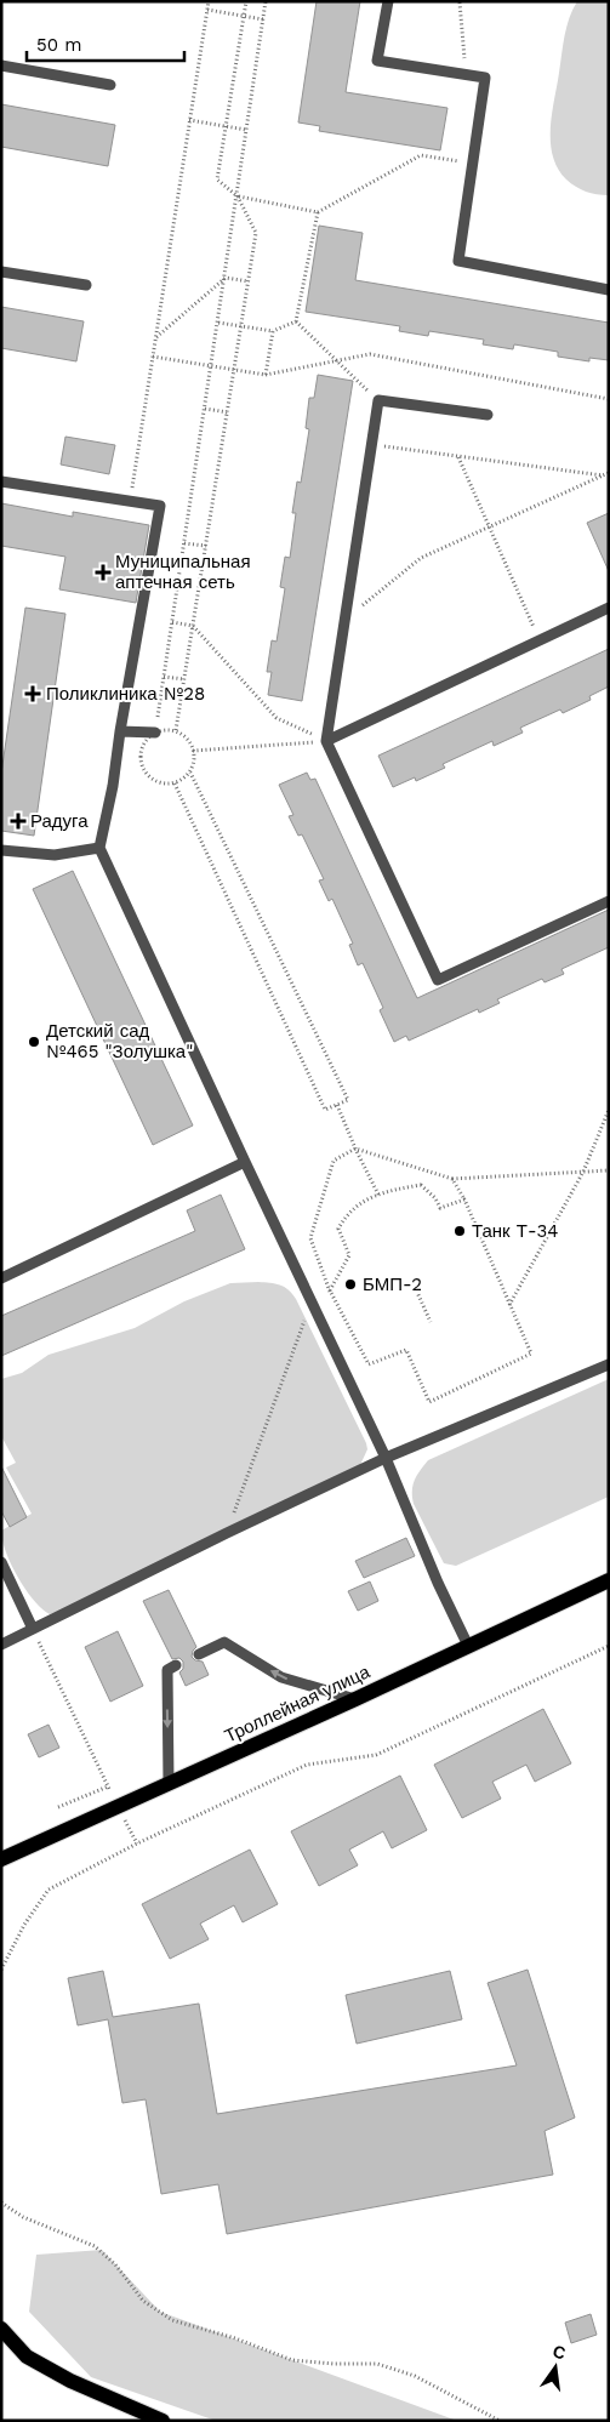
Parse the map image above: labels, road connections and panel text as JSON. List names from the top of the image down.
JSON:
{
  "streets": {
    "main road": ["Троллейная улица"]
  },
  "places": {
    "health": ["Муниципальная аптечная сеть", "Поликлиника №28", "Радуга"],
    "other": ["Детский сад №465 \"Золушка\"", "Танк Т-34", "БМП-2"]
  },
  "scale_bar": "50 m",
  "north": "top"
}
